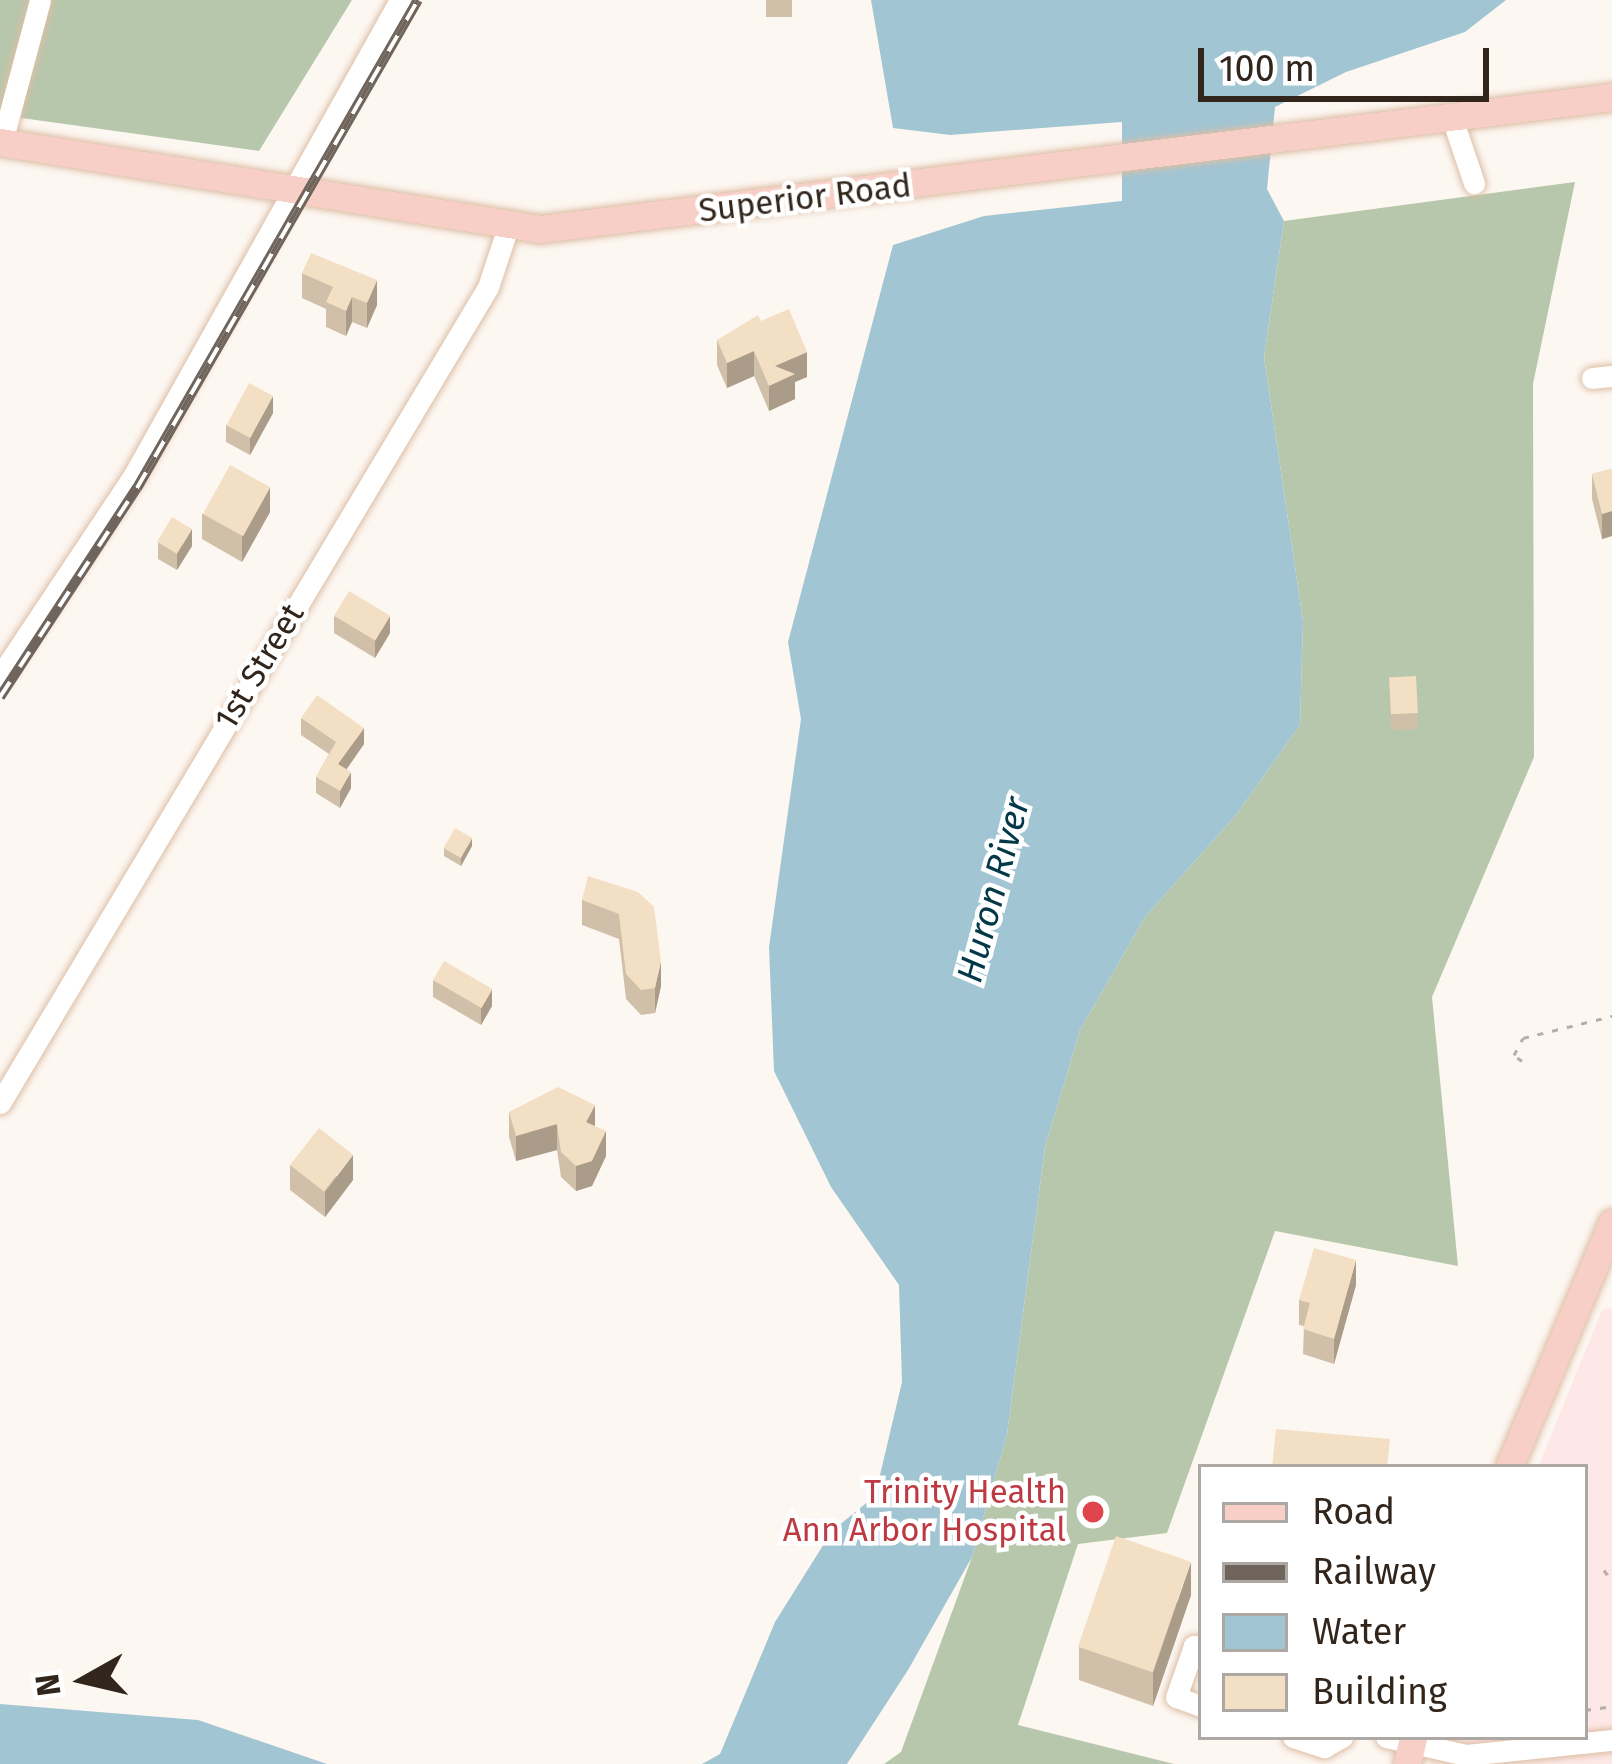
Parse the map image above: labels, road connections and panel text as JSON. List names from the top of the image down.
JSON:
{
  "streets": {
    "main road": ["Superior Road"],
    "street": ["1st Street"]
  },
  "crossings": [
    ["Superior Road", "1st Street"]
  ],
  "water": ["Huron River"],
  "places": ["Trinity Health Ann Arbor Hospital"],
  "legend": [
    "Road",
    "Railway",
    "Water",
    "Building"
  ],
  "scale_bar": "100 m",
  "north": "left"
}
